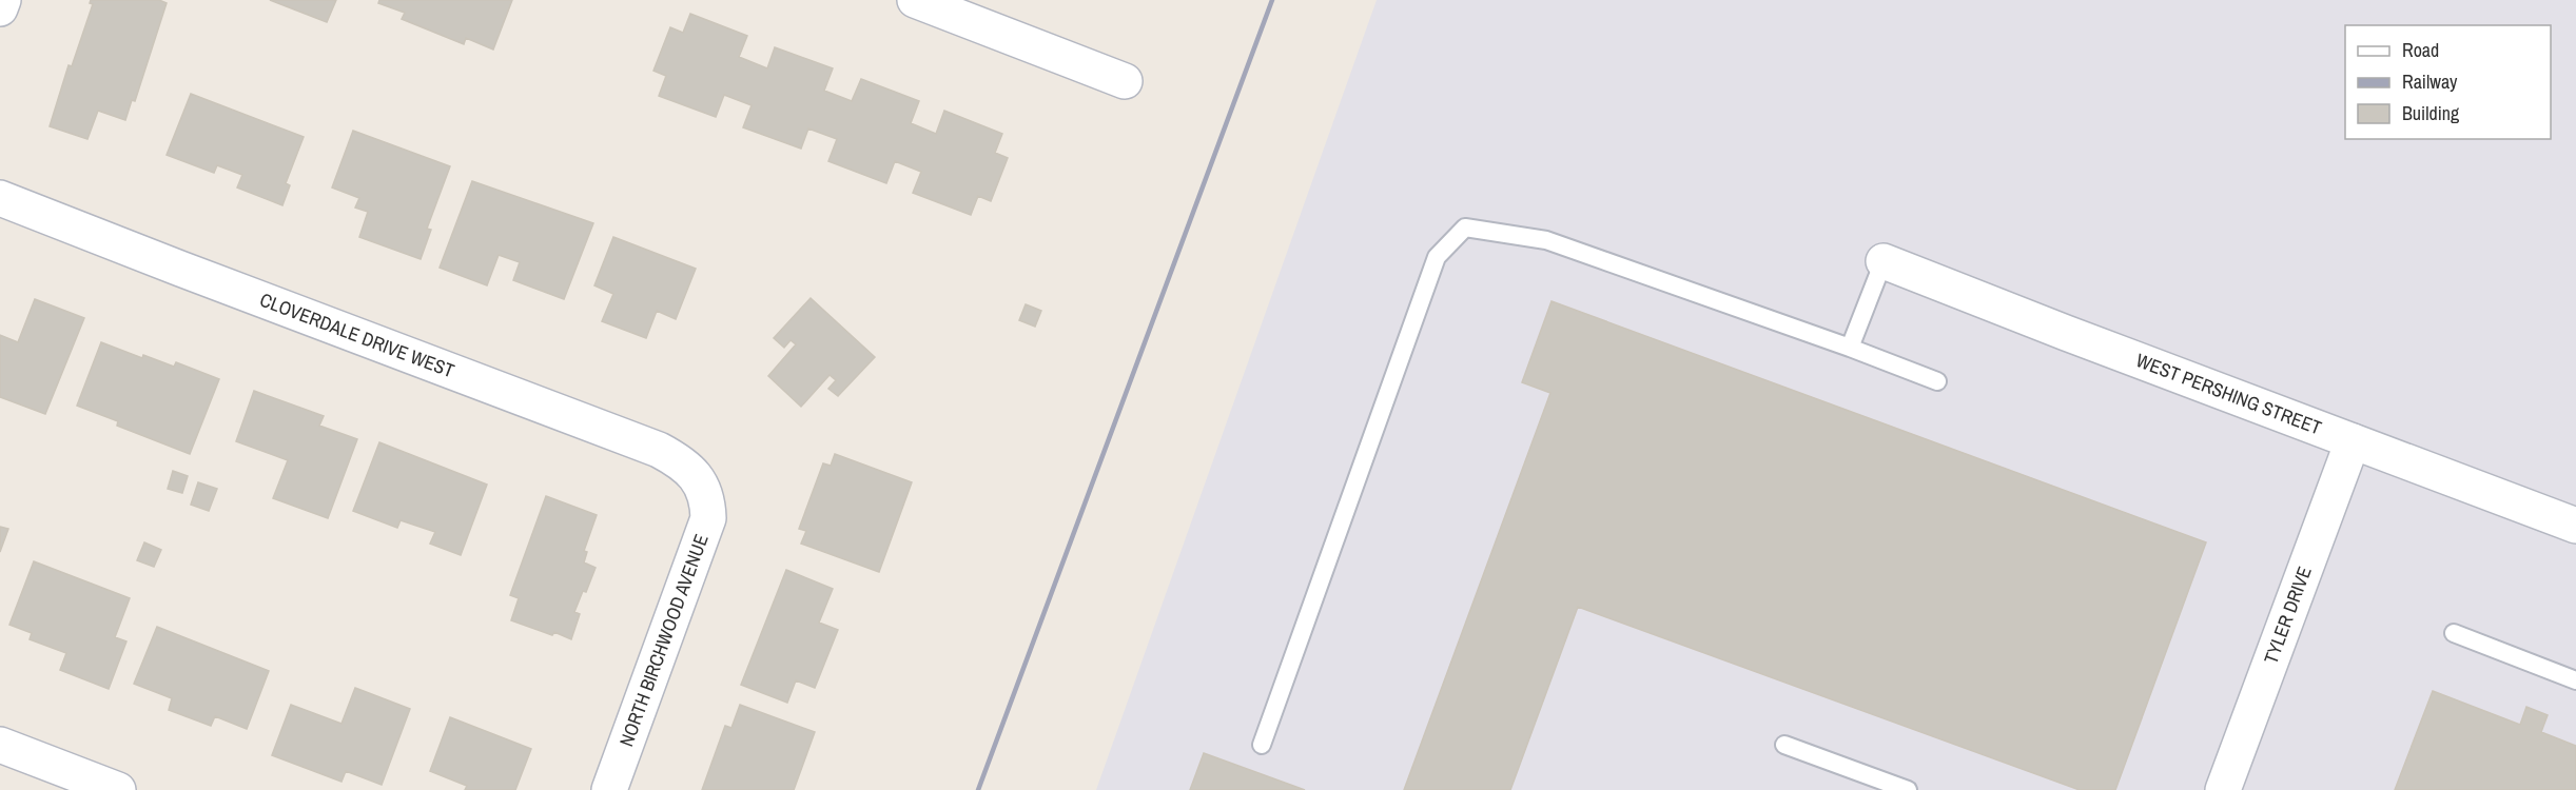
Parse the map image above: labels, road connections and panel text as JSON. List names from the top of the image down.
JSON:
{
  "streets": {
    "street": [
      "CLOVERDALE DRIVE WEST",
      "WEST PERSHING STREET",
      "TYLER DRIVE",
      "NORTH BIRCHWOOD AVENUE"
    ]
  },
  "crossings": [
    ["CLOVERDALE DRIVE WEST", "NORTH BIRCHWOOD AVENUE"],
    ["WEST PERSHING STREET", "TYLER DRIVE"]
  ],
  "legend": ["Road", "Railway", "Building"]
}
